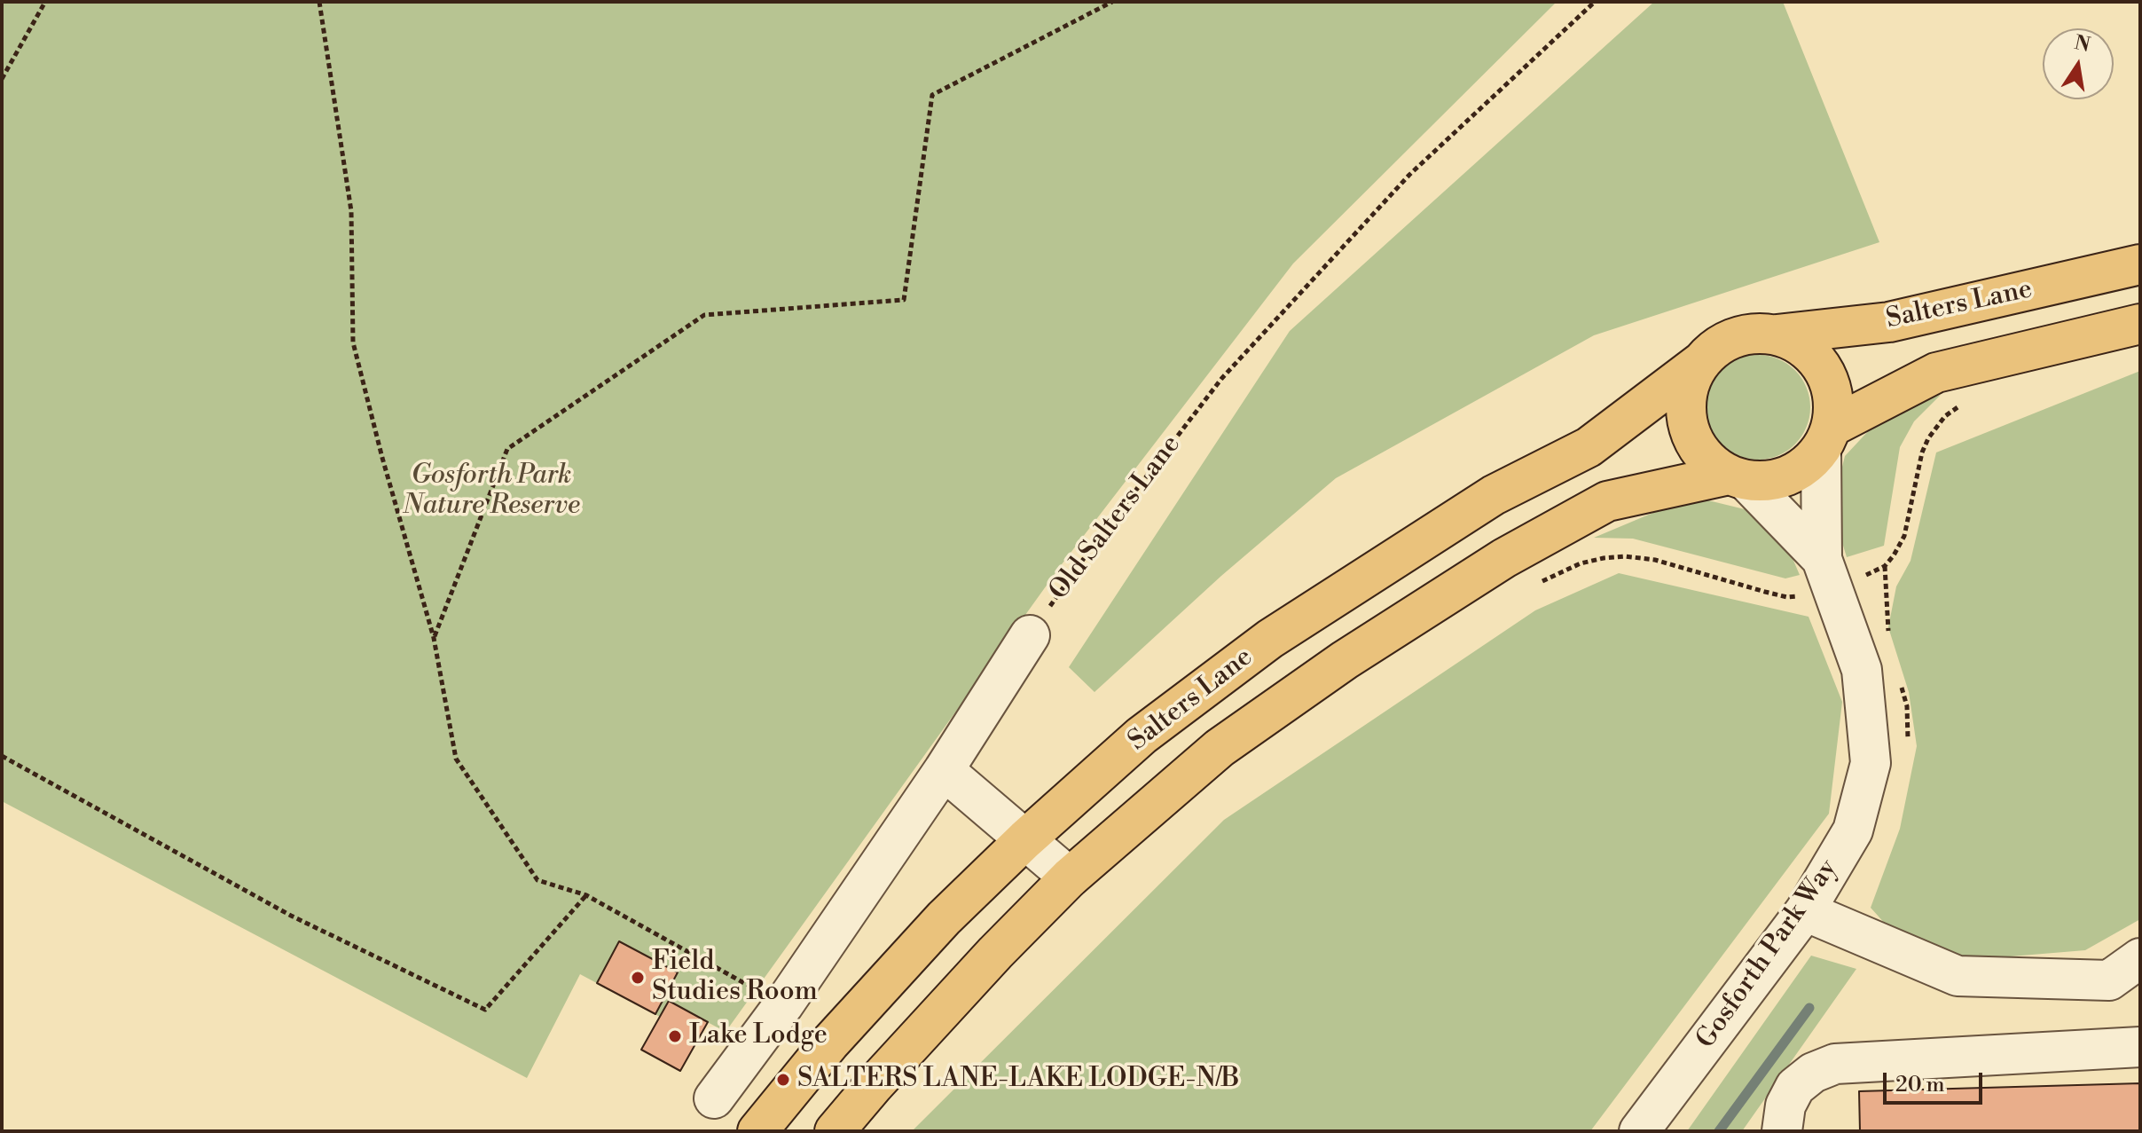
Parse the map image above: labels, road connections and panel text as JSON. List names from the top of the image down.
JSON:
{
  "streets": {
    "main road": ["Salters Lane"],
    "street": ["Gosforth Park Way"],
    "path": ["Old Salters Lane"]
  },
  "crossings": [
    ["Salters Lane", "Gosforth Park Way"]
  ],
  "parks": ["Gosforth Park Nature Reserve"],
  "places": ["Field Studies Room", "Lake Lodge", "SALTERS LANE-LAKE LODGE-N/B"],
  "scale_bar": "20 m",
  "north": "top"
}
